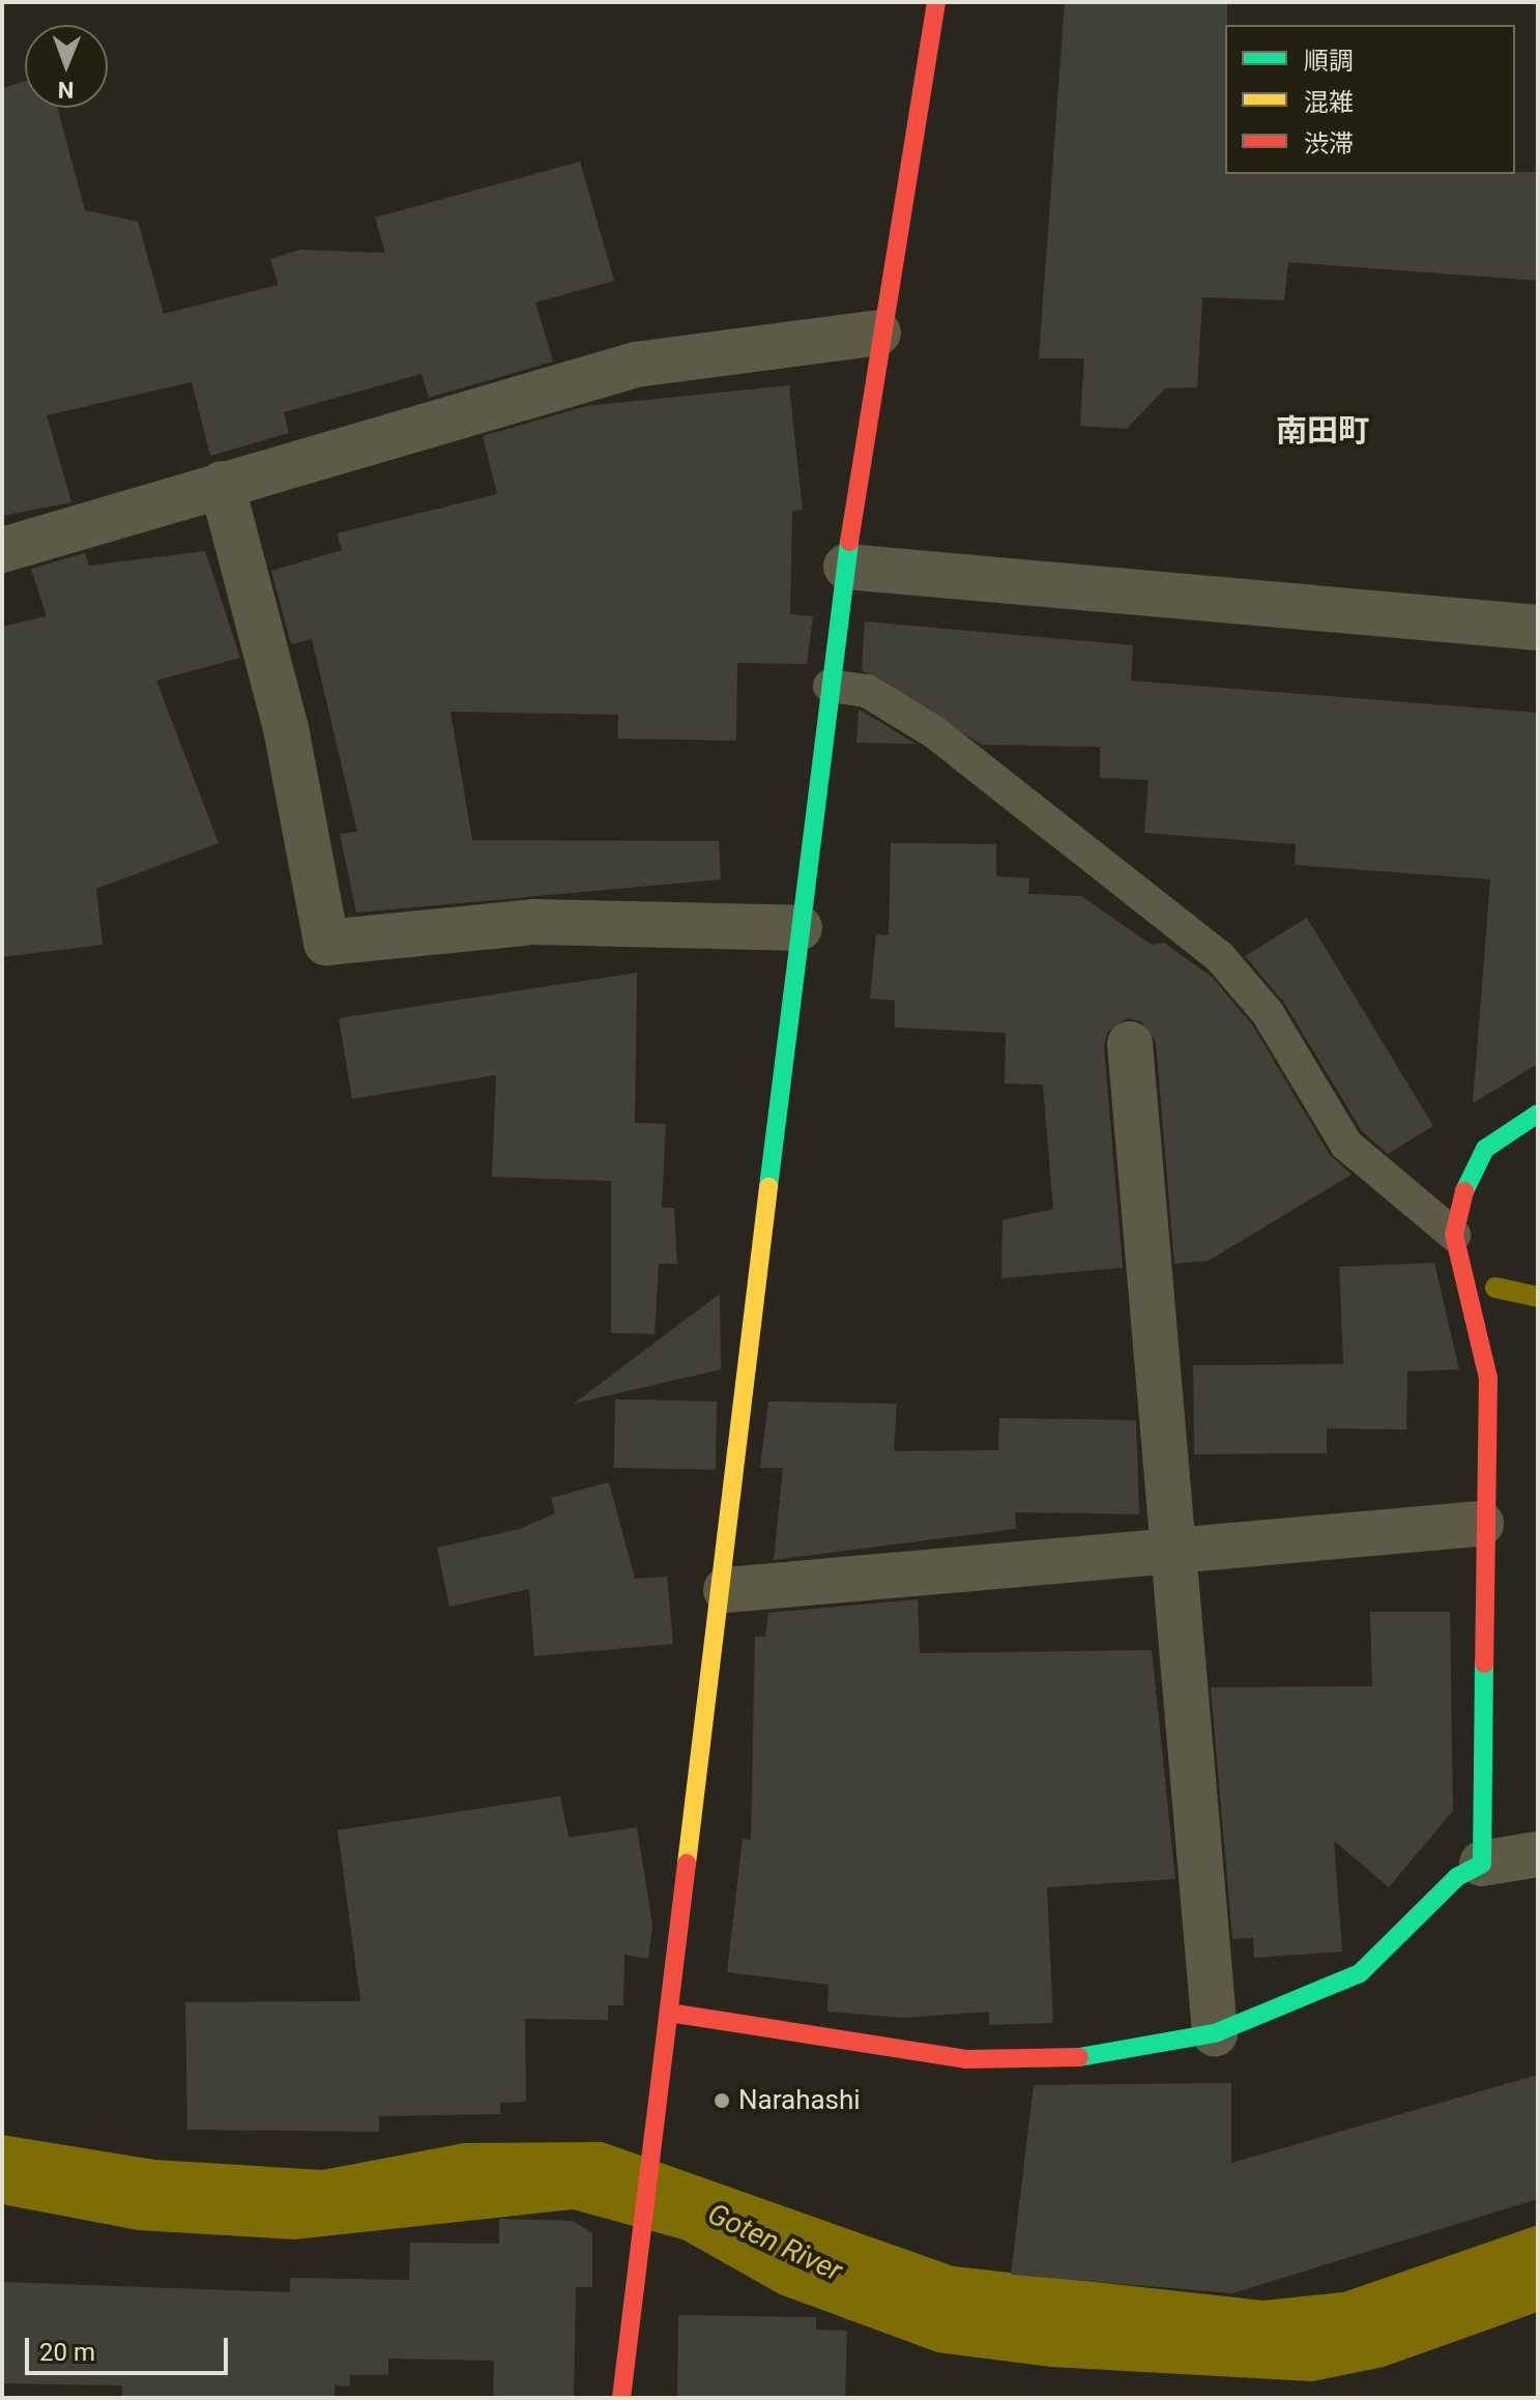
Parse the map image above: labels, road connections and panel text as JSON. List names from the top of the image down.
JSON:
{
  "districts": ["南田町"],
  "water": ["Goten River"],
  "places": ["Narahashi"],
  "legend": ["順調", "混雑", "渋滞"],
  "scale_bar": "20 m",
  "north": "bottom"
}
